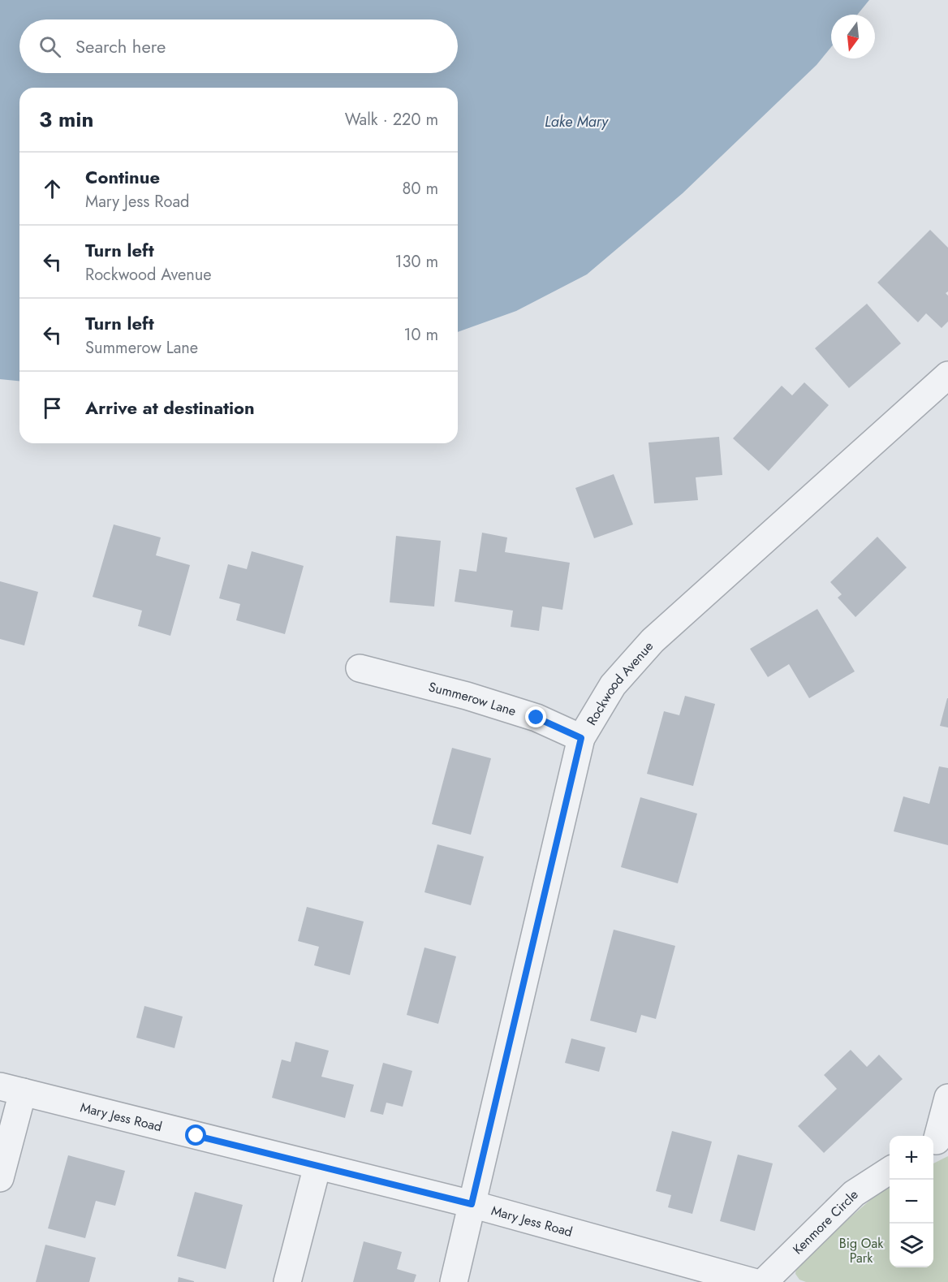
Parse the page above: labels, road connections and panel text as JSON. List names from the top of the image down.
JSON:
{
  "streets": {
    "street": [
      "Rockwood Avenue",
      "Summerow Lane",
      "Mary Jess Road",
      "Kenmore Circle"
    ]
  },
  "crossings": [
    ["Rockwood Avenue", "Summerow Lane"],
    ["Rockwood Avenue", "Mary Jess Road"]
  ],
  "water": ["Lake Mary"],
  "parks": ["Big Oak Park"],
  "north": "bottom",
  "page": {
    "search": "Search here",
    "heading": ["3 min", "Walk · 220 m"],
    "list": [
      ["Continue", "Mary Jess Road", "80 m"],
      ["Turn left", "Rockwood Avenue", "130 m"],
      ["Turn left", "Summerow Lane", "10 m"],
      "Arrive at destination"
    ],
    "map_buttons": ["+", "−"]
  }
}
